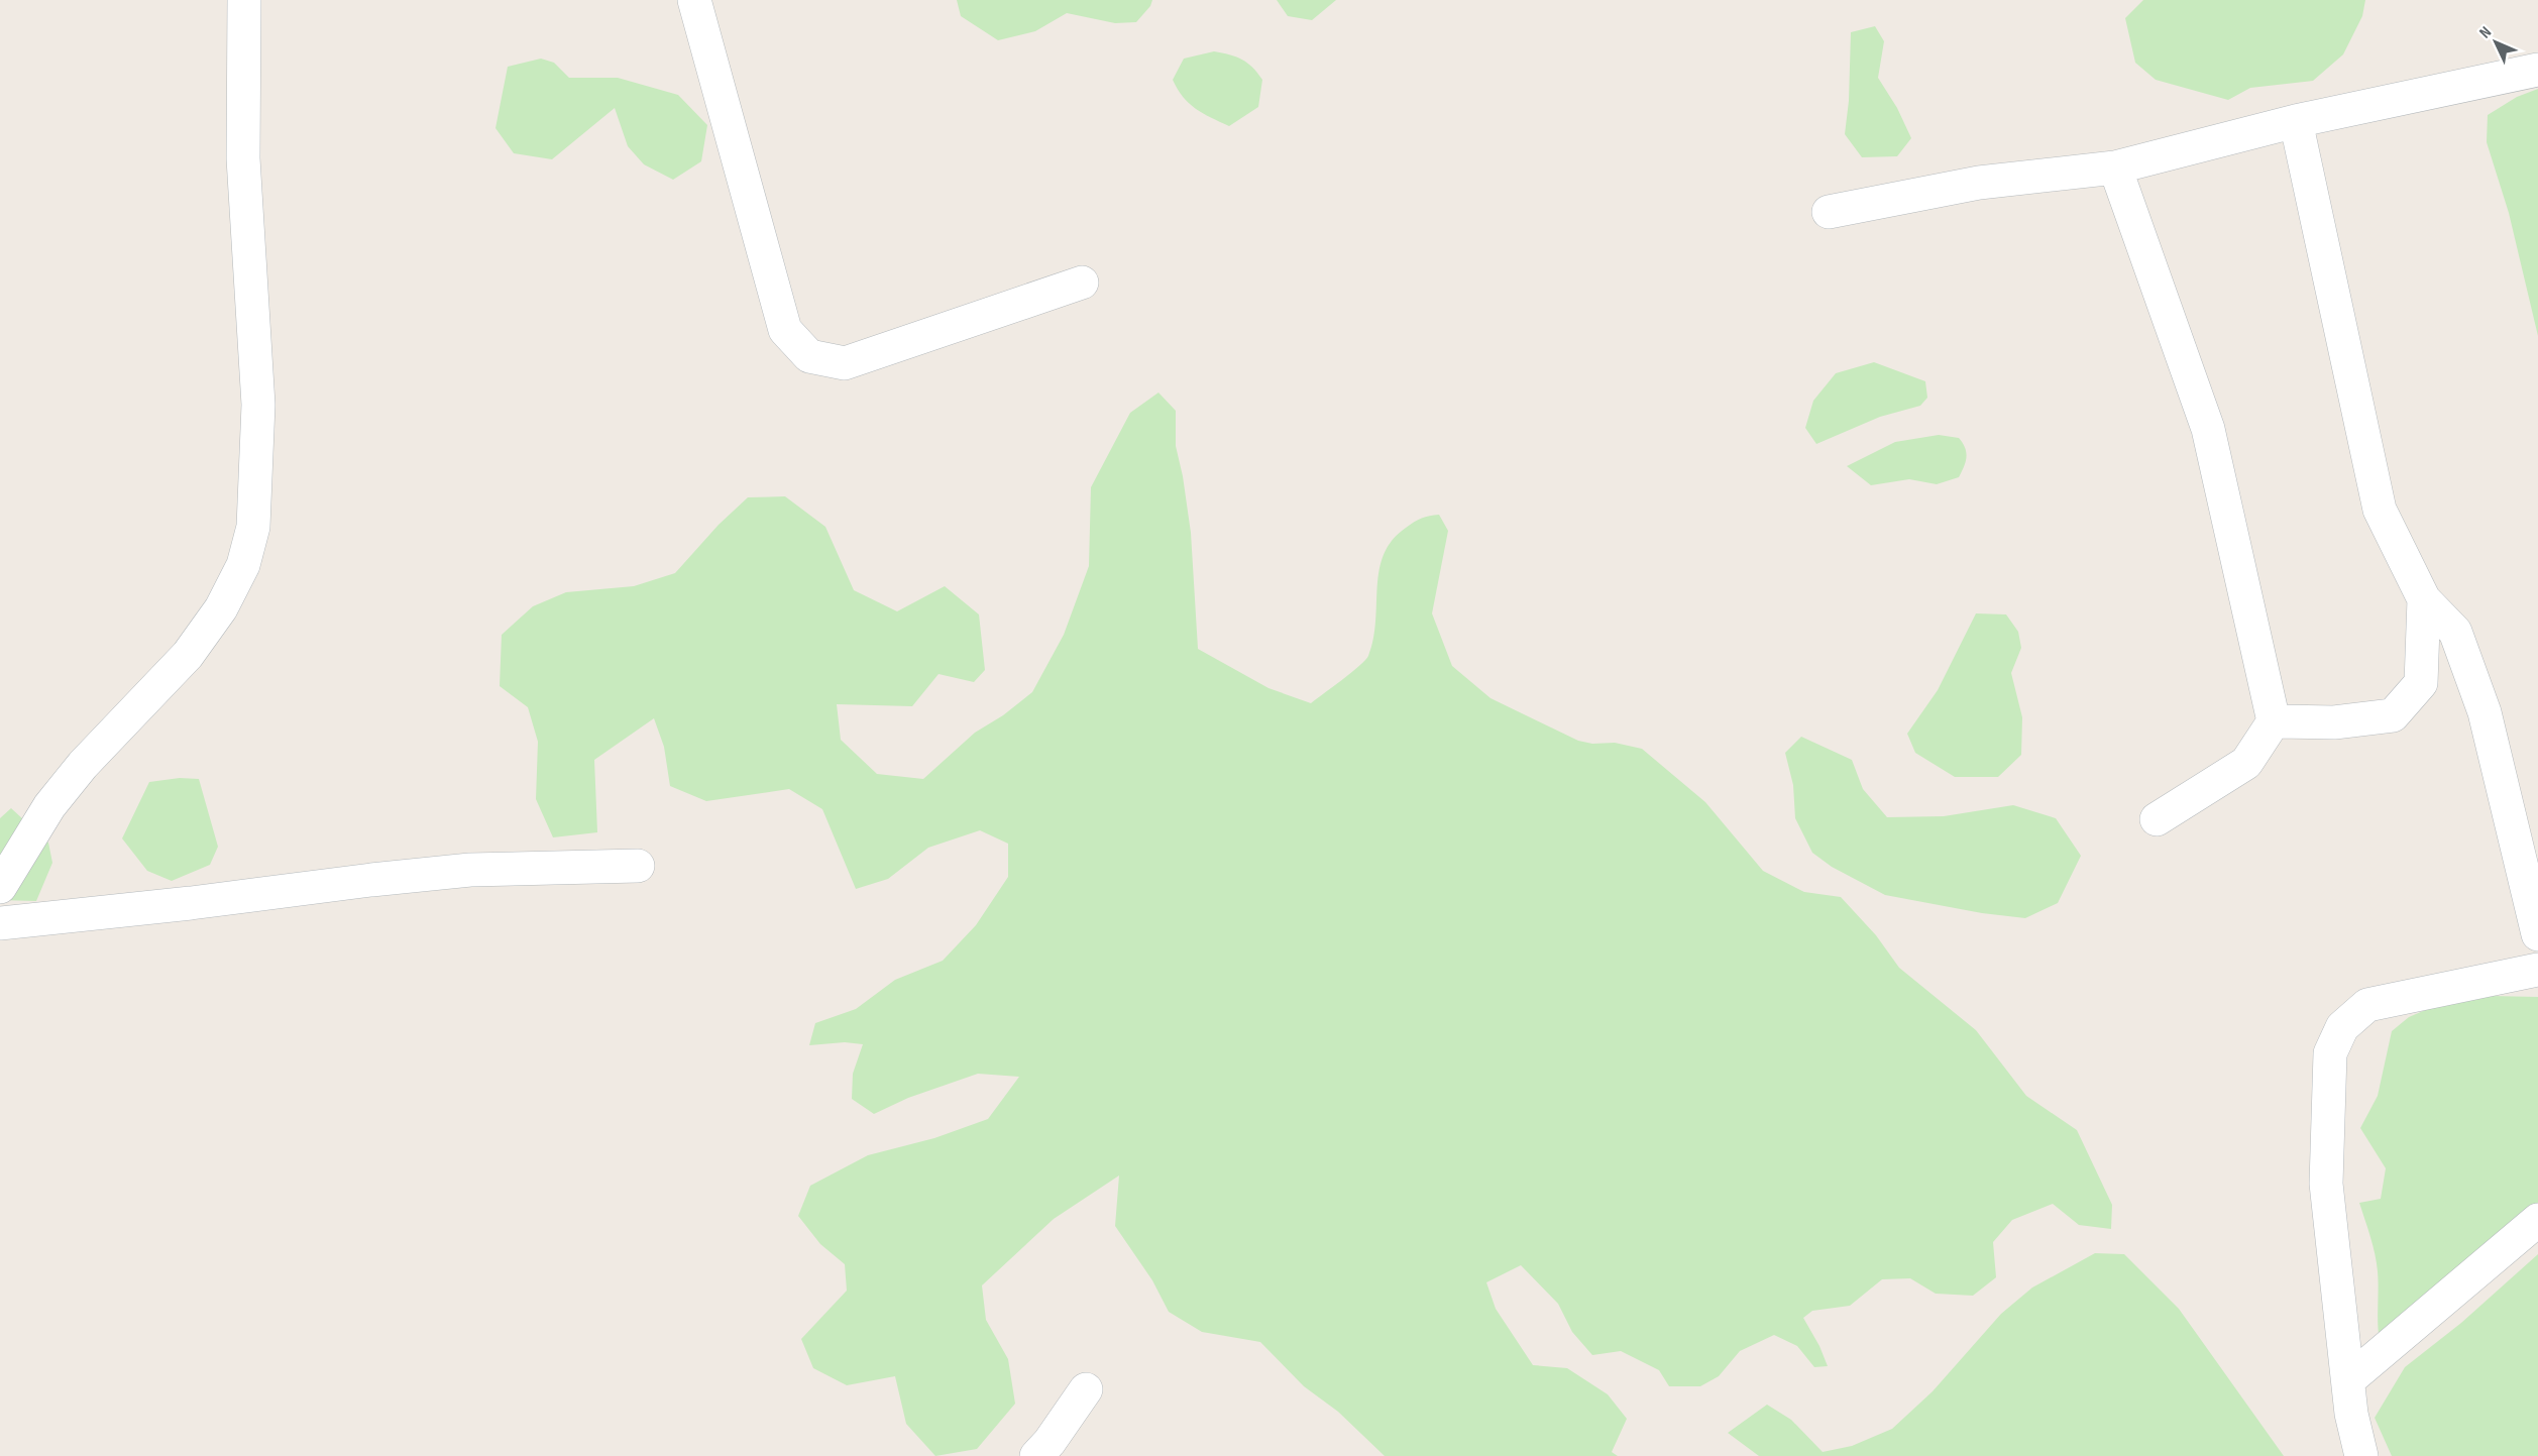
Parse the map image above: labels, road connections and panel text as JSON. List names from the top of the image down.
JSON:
{
  "north": "top left"
}
